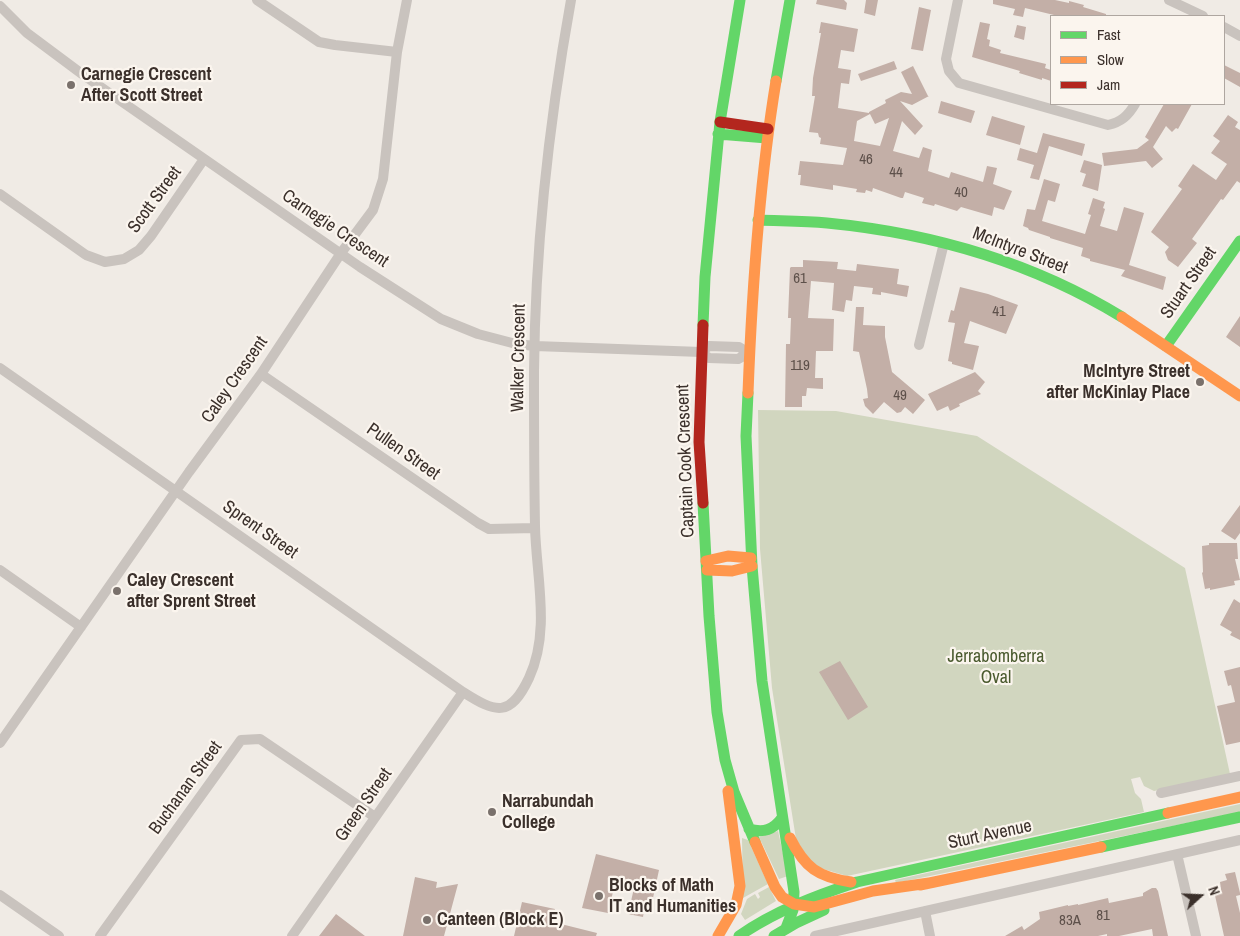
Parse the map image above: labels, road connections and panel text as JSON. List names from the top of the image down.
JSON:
{
  "streets": {
    "main road": [
      "McIntyre Street",
      "Stuart Street",
      "Captain Cook Crescent",
      "Sturt Avenue"
    ],
    "street": [
      "Scott Street",
      "Carnegie Crescent",
      "Walker Crescent",
      "Caley Crescent",
      "Pullen Street",
      "Sprent Street",
      "Buchanan Street",
      "Green Street"
    ]
  },
  "crossings": [
    ["Scott Street", "Carnegie Crescent"],
    ["Carnegie Crescent", "Walker Crescent"],
    ["Carnegie Crescent", "Caley Crescent"],
    ["Carnegie Crescent", "Captain Cook Crescent"],
    ["McIntyre Street", "Stuart Street"],
    ["Walker Crescent", "Pullen Street"],
    ["Walker Crescent", "Sprent Street"],
    ["Caley Crescent", "Pullen Street"],
    ["Caley Crescent", "Sprent Street"],
    ["Captain Cook Crescent", "Sturt Avenue"],
    ["Sprent Street", "Green Street"],
    ["Buchanan Street", "Green Street"]
  ],
  "parks": ["Jerrabomberra Oval"],
  "places": [
    "Carnegie Crescent After Scott Street",
    "McIntyre Street after McKinlay Place",
    "Caley Crescent after Sprent Street",
    "Narrabundah College",
    "Blocks of Math IT and Humanities",
    "Canteen (Block E)"
  ],
  "house_numbers": [
    "46",
    "44",
    "40",
    "61",
    "41",
    "119",
    "49",
    "81",
    "83A"
  ],
  "legend": ["Fast", "Slow", "Jam"],
  "north": "right"
}
